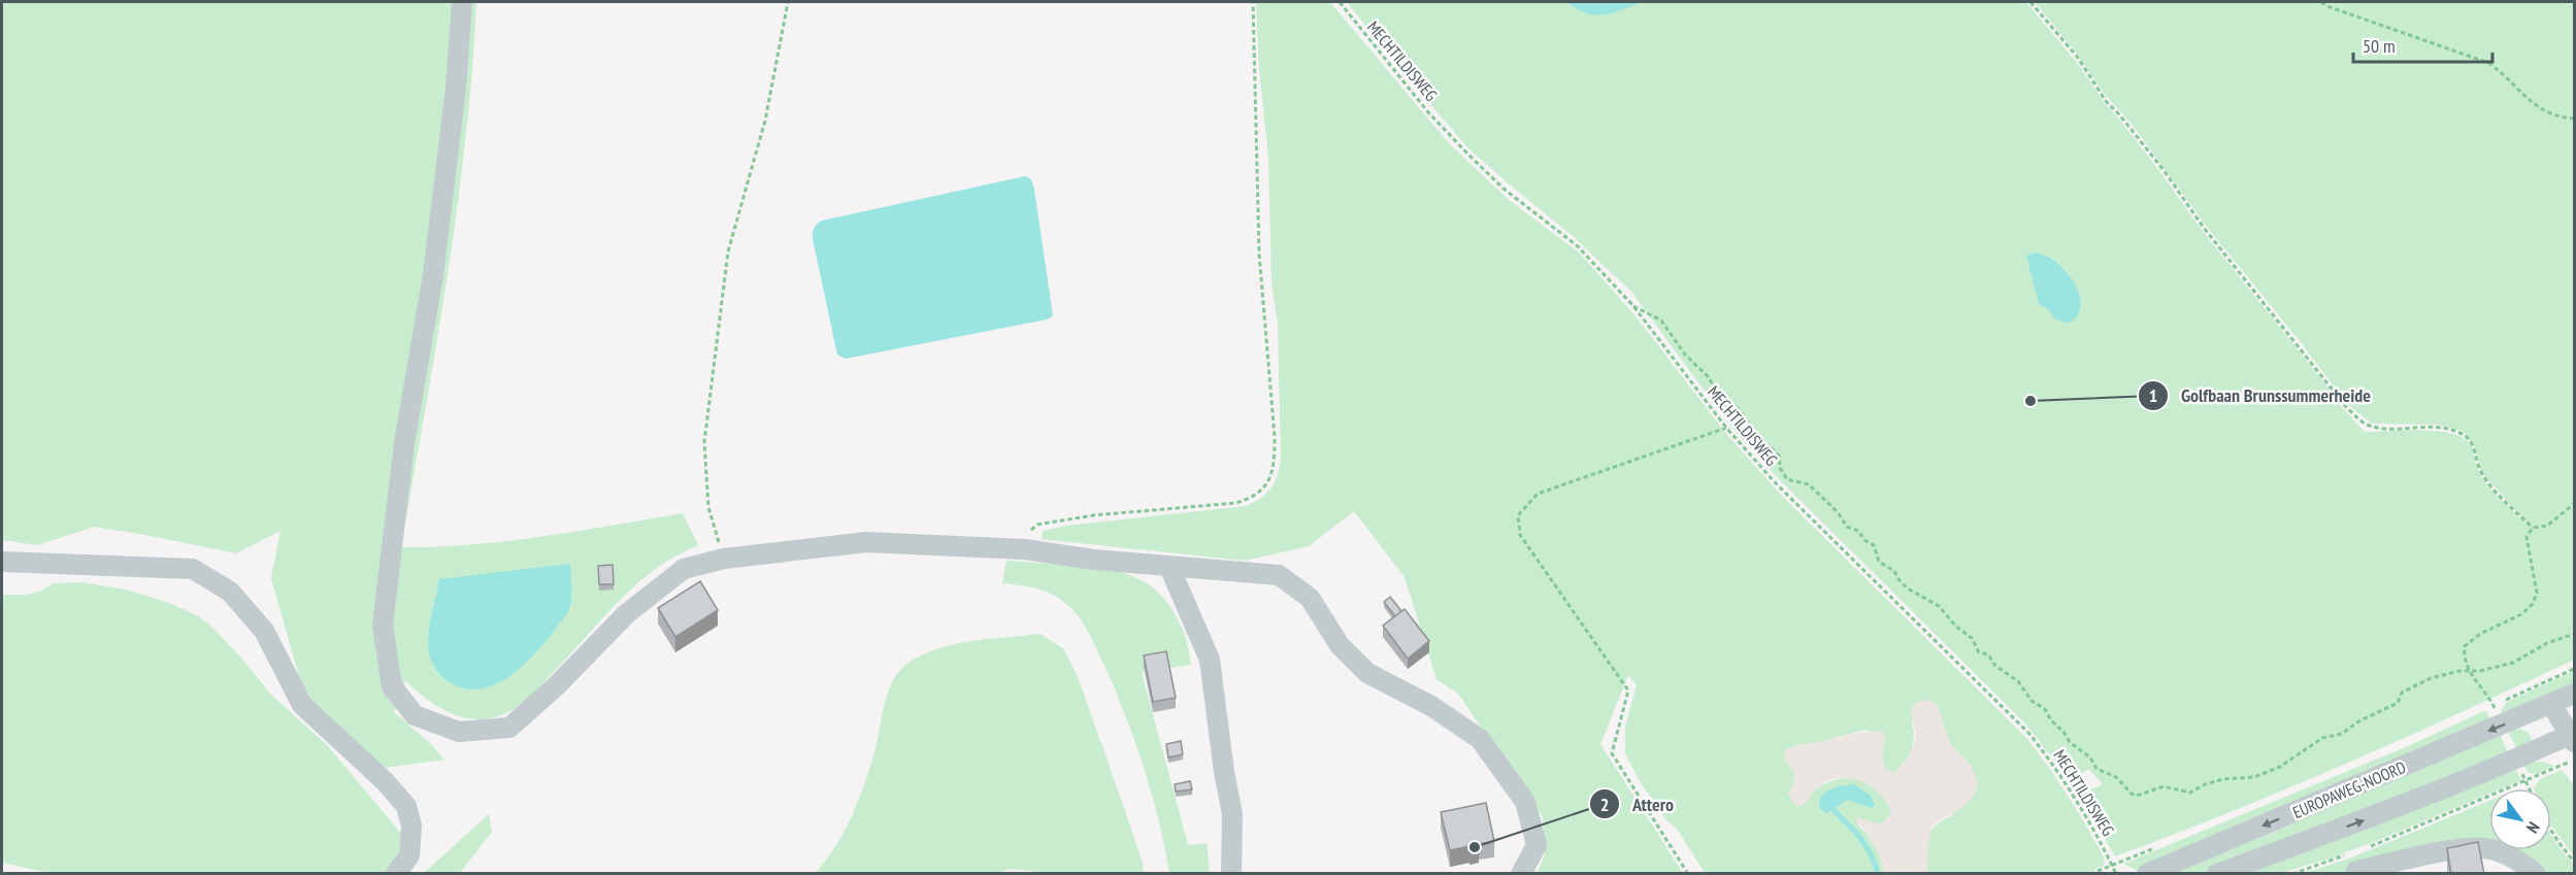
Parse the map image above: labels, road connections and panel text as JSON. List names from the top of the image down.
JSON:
{
  "streets": {
    "street": ["EUROPAWEG-NOORD"],
    "path": ["MECHTILDISWEG"]
  },
  "places": ["Golfbaan Brunssummerheide", "Attero"],
  "scale_bar": "50 m",
  "north": "bottom right"
}
